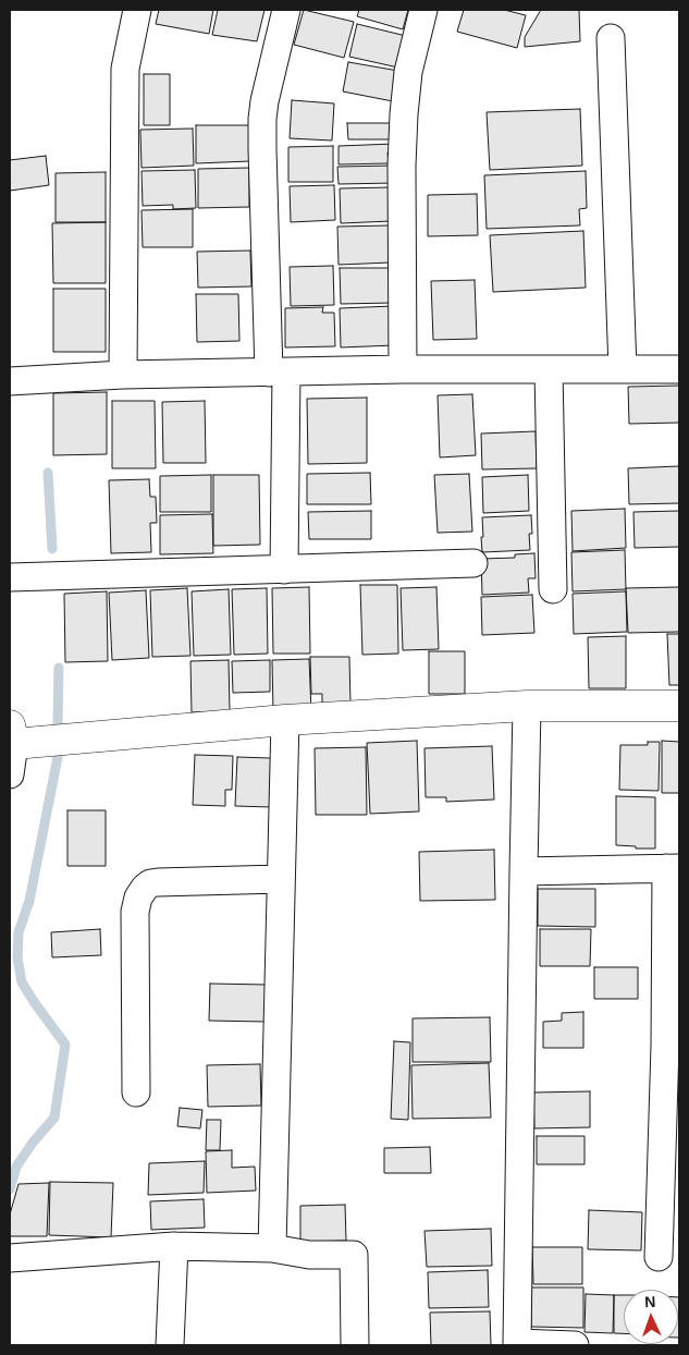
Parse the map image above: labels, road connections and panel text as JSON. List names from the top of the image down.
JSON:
{
  "north": "top"
}
